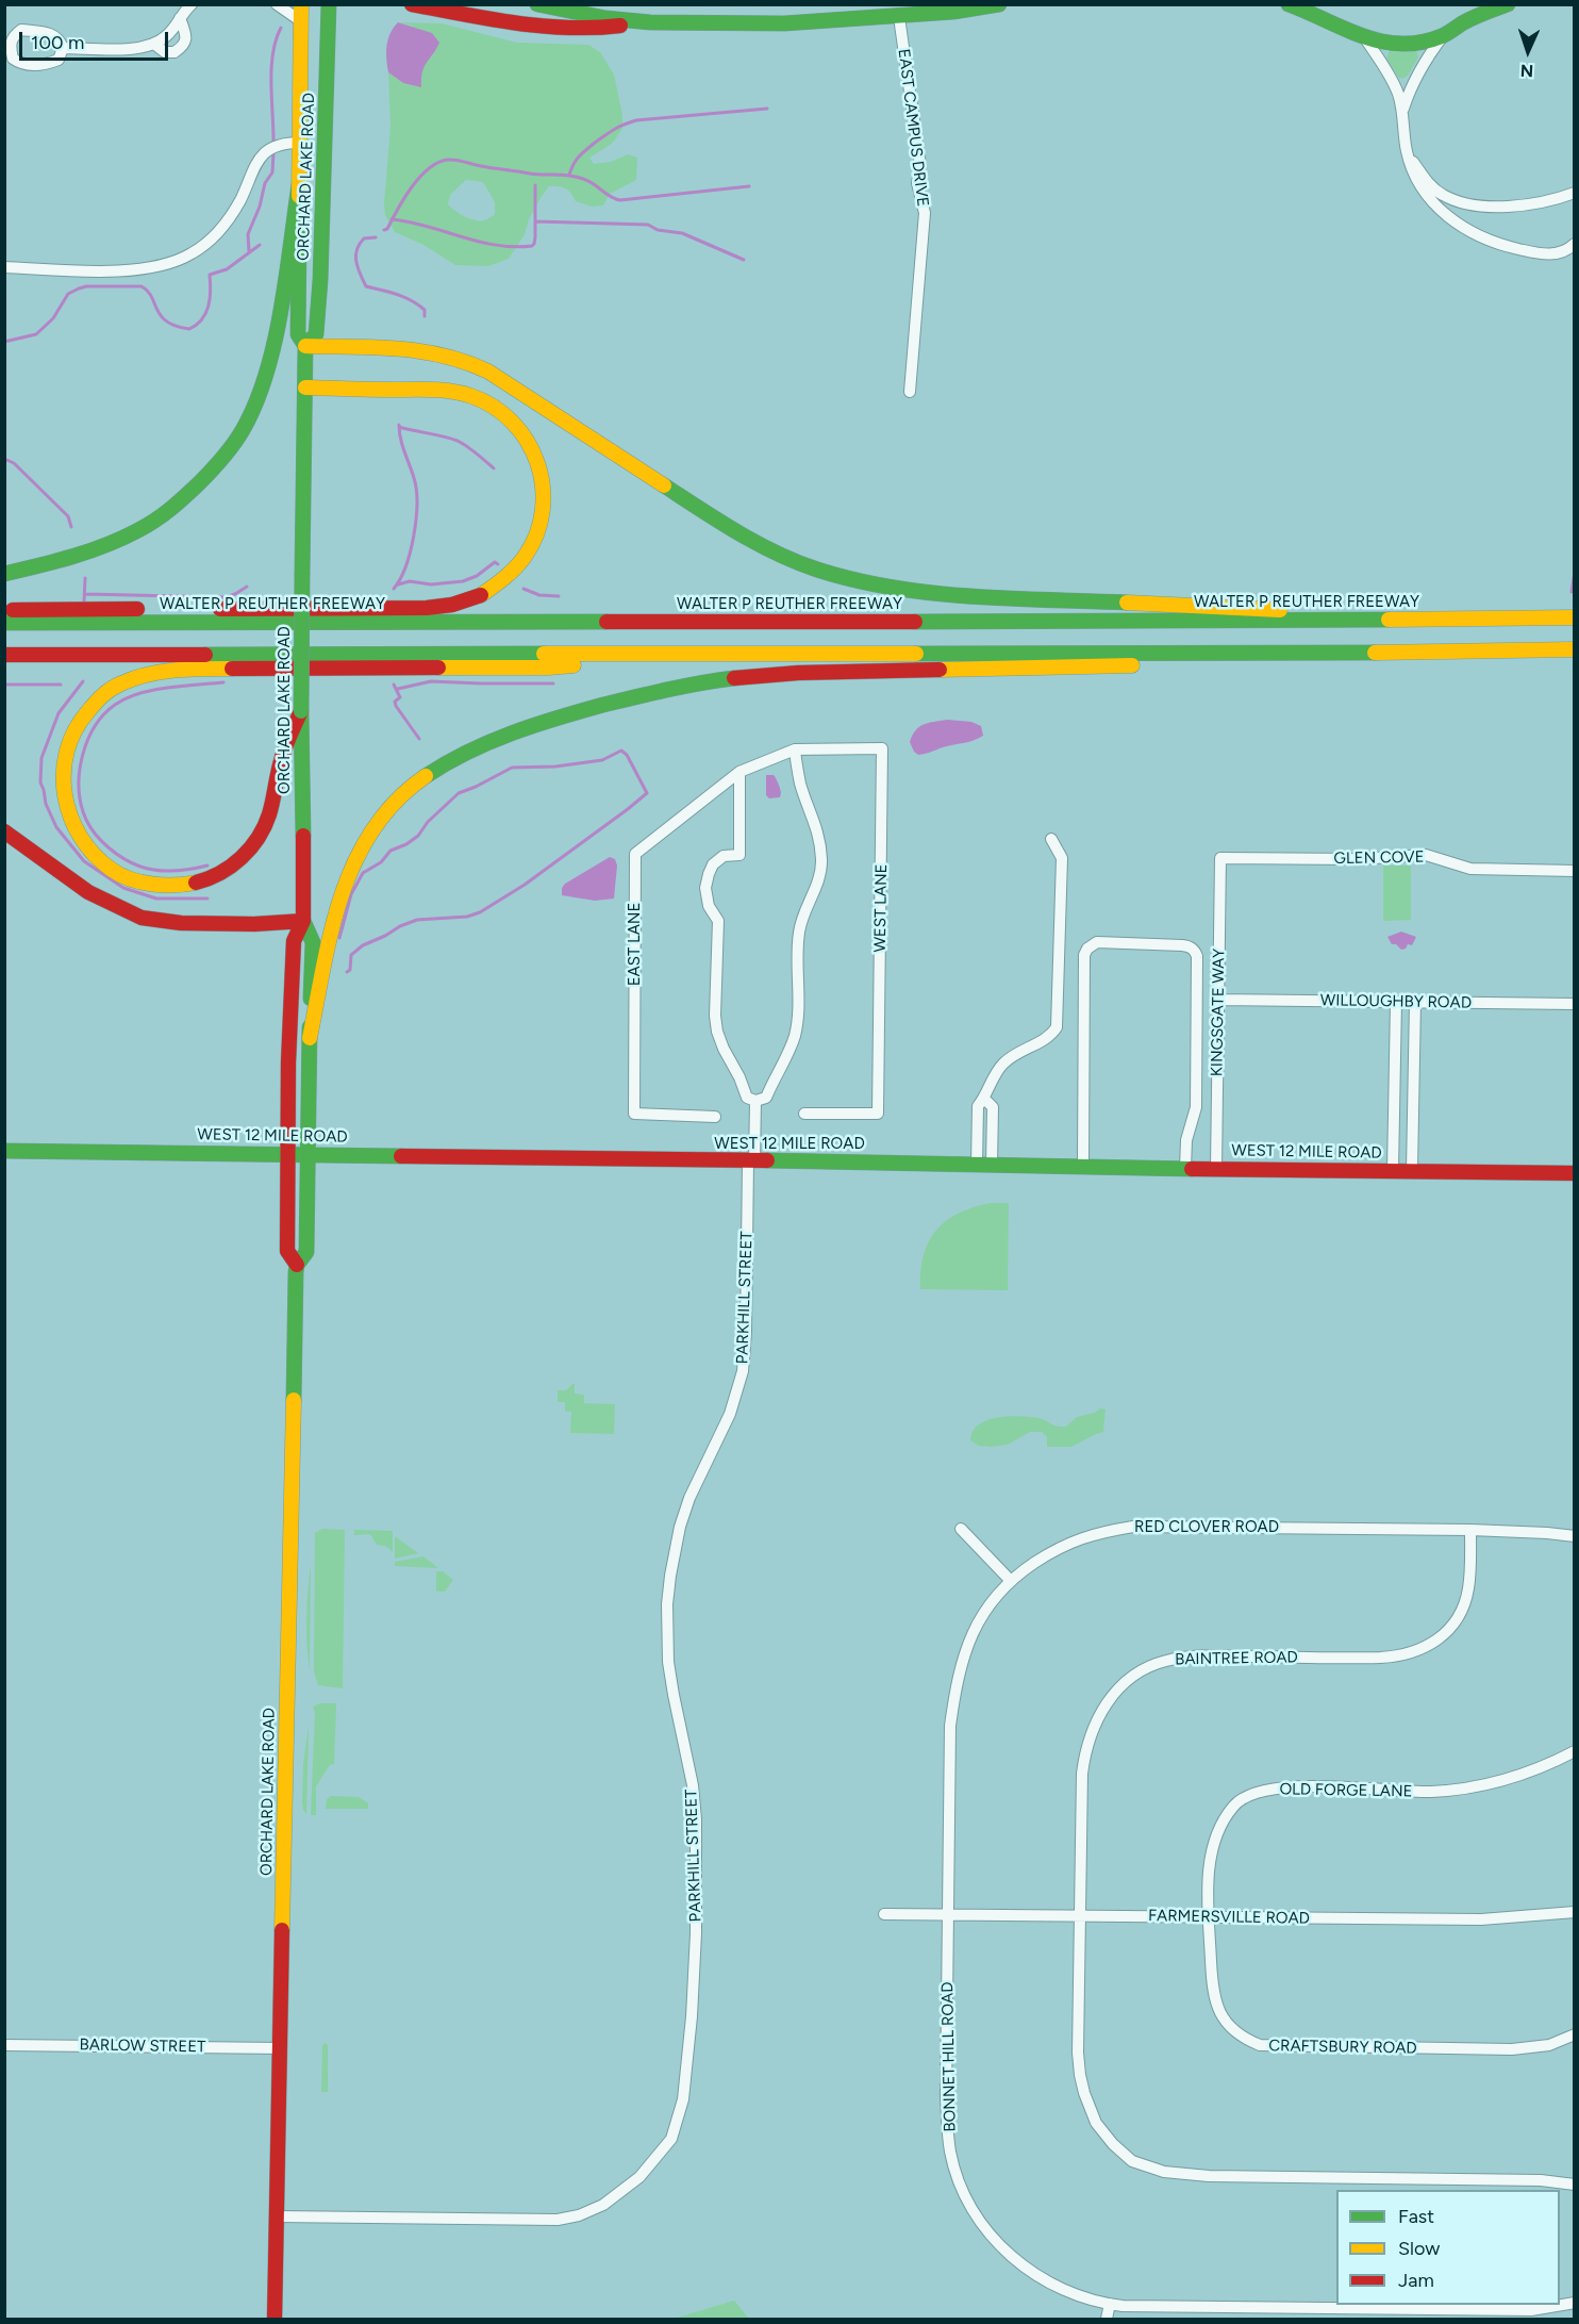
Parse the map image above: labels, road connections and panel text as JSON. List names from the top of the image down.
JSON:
{
  "streets": {
    "main road": ["ORCHARD LAKE ROAD", "WALTER P REUTHER FREEWAY", "WEST 12 MILE ROAD"],
    "street": [
      "EAST CAMPUS DRIVE",
      "GLEN COVE",
      "WEST LANE",
      "EAST LANE",
      "WILLOUGHBY ROAD",
      "KINGSGATE WAY",
      "PARKHILL STREET",
      "RED CLOVER ROAD",
      "BAINTREE ROAD",
      "OLD FORGE LANE",
      "FARMERSVILLE ROAD",
      "BARLOW STREET",
      "CRAFTSBURY ROAD",
      "BONNET HILL ROAD"
    ]
  },
  "crossings": [
    ["ORCHARD LAKE ROAD", "WEST 12 MILE ROAD"],
    ["ORCHARD LAKE ROAD", "PARKHILL STREET"],
    ["ORCHARD LAKE ROAD", "BARLOW STREET"],
    ["GLEN COVE", "KINGSGATE WAY"],
    ["WEST LANE", "EAST LANE"],
    ["WILLOUGHBY ROAD", "KINGSGATE WAY"],
    ["KINGSGATE WAY", "WEST 12 MILE ROAD"],
    ["WEST 12 MILE ROAD", "PARKHILL STREET"],
    ["RED CLOVER ROAD", "BAINTREE ROAD"],
    ["RED CLOVER ROAD", "FARMERSVILLE ROAD"],
    ["RED CLOVER ROAD", "BONNET HILL ROAD"],
    ["BAINTREE ROAD", "FARMERSVILLE ROAD"],
    ["OLD FORGE LANE", "FARMERSVILLE ROAD"],
    ["OLD FORGE LANE", "CRAFTSBURY ROAD"],
    ["FARMERSVILLE ROAD", "CRAFTSBURY ROAD"],
    ["FARMERSVILLE ROAD", "BONNET HILL ROAD"]
  ],
  "legend": ["Fast", "Slow", "Jam"],
  "scale_bar": "100 m",
  "north": "bottom"
}
